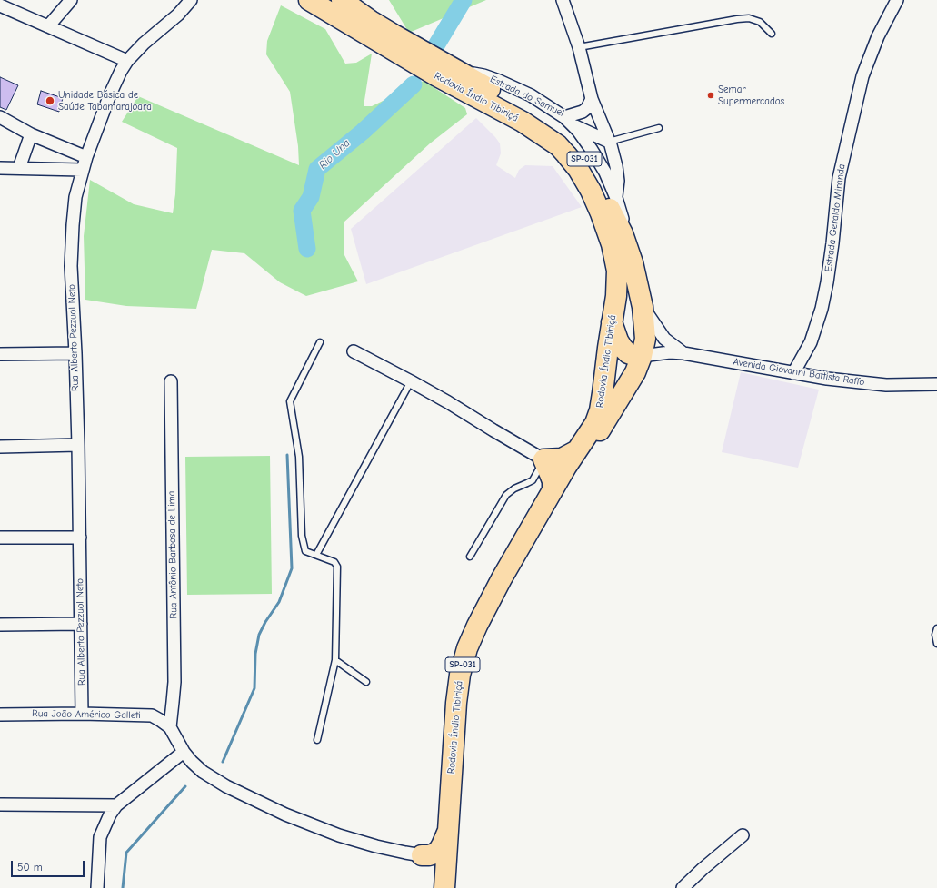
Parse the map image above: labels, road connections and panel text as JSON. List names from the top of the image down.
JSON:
{
  "streets": {
    "highway": ["Rodovia Índio Tibiriçá", "SP-031"],
    "street": [
      "Estrada do Samuel",
      "Estrada Geraldo Miranda",
      "Rua Alberto Pezzuol Neto",
      "Avenida Giovanni Battista Raffo",
      "Rua Antônio Barbosa de Lima",
      "Rua João Américo Galleti"
    ]
  },
  "crossings": [
    ["Estrada do Samuel", "Rodovia Índio Tibiriçá"],
    ["Rodovia Índio Tibiriçá", "Avenida Giovanni Battista Raffo"],
    ["Estrada Geraldo Miranda", "Avenida Giovanni Battista Raffo"],
    ["Rua Alberto Pezzuol Neto", "Rua João Américo Galleti"],
    ["Rua Antônio Barbosa de Lima", "Rua João Américo Galleti"]
  ],
  "water": ["Rio Una"],
  "places": ["Semar Supermercados", "Unidade Básica de Saúde Tabamarajoara"],
  "scale_bar": "50 m"
}
